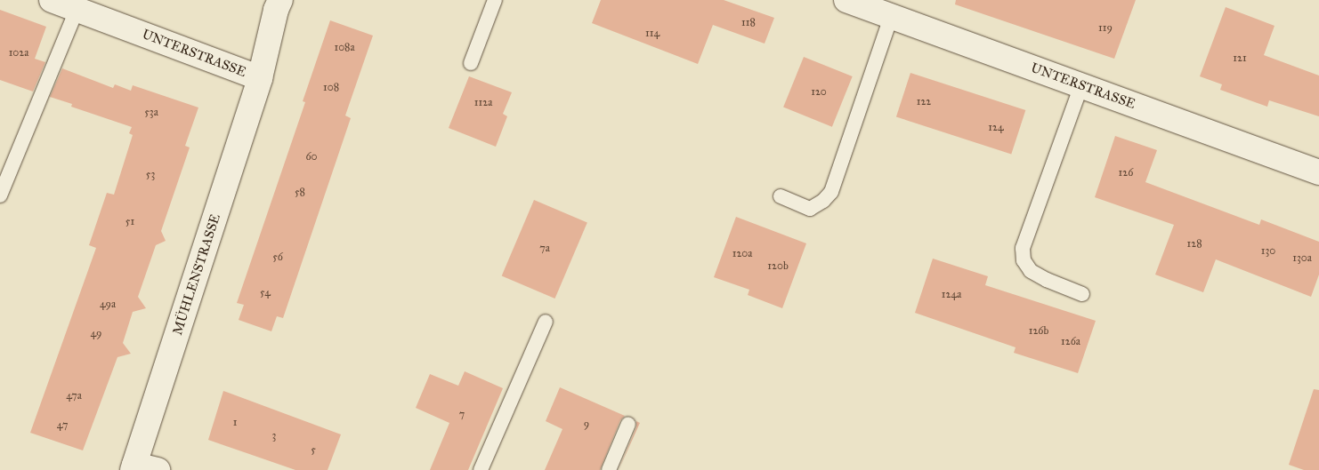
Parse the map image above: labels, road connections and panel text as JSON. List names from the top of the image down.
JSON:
{
  "streets": {
    "street": ["UNTERSTRASSE", "MÜHLENSTRASSE"]
  },
  "crossings": [
    ["UNTERSTRASSE", "MÜHLENSTRASSE"]
  ],
  "house_numbers": [
    "118",
    "119",
    "114",
    "108a",
    "102a",
    "121",
    "108",
    "120",
    "122",
    "112a",
    "53a",
    "124",
    "60",
    "126",
    "53",
    "58",
    "51",
    "128",
    "7a",
    "130",
    "120a",
    "56",
    "130a",
    "120b",
    "54",
    "124a",
    "49a",
    "126b",
    "49",
    "126a",
    "47a",
    "7",
    "1",
    "9",
    "47",
    "3",
    "5"
  ]
}
